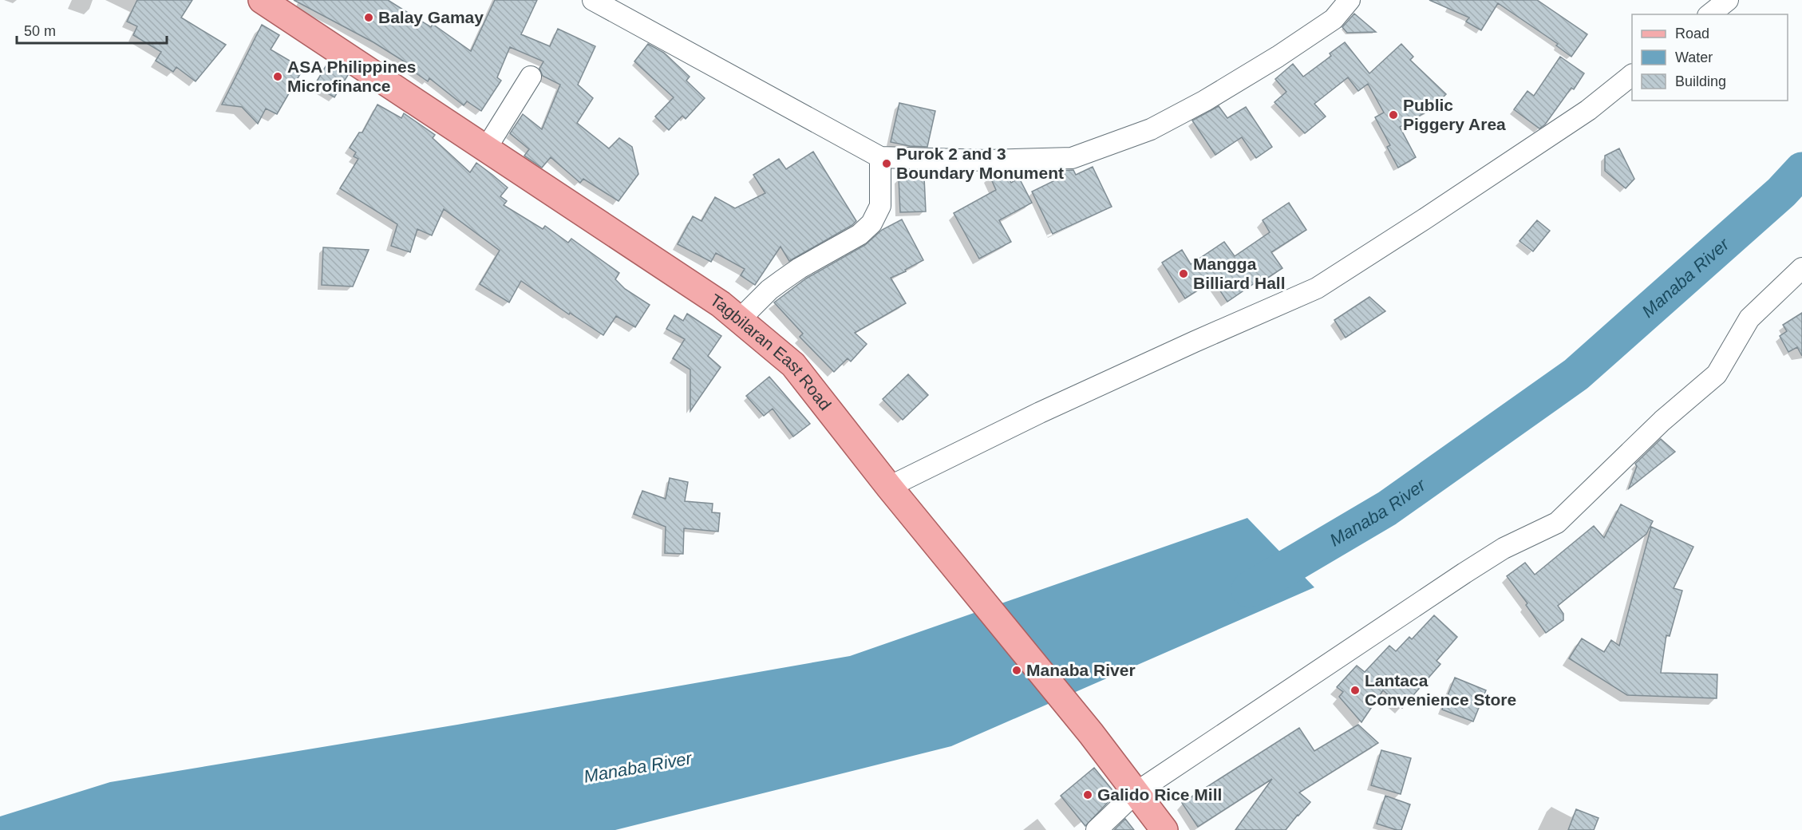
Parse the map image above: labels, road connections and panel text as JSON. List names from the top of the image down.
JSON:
{
  "streets": {
    "main road": ["Tagbilaran East Road"]
  },
  "water": ["Manaba River"],
  "places": [
    "Balay Gamay",
    "ASA Philippines Microfinance",
    "Public Piggery Area",
    "Purok 2 and 3 Boundary Monument",
    "Mangga Billiard Hall",
    "Manaba River",
    "Lantaca Convenience Store",
    "Galido Rice Mill"
  ],
  "legend": ["Road", "Water", "Building"],
  "scale_bar": "50 m"
}
